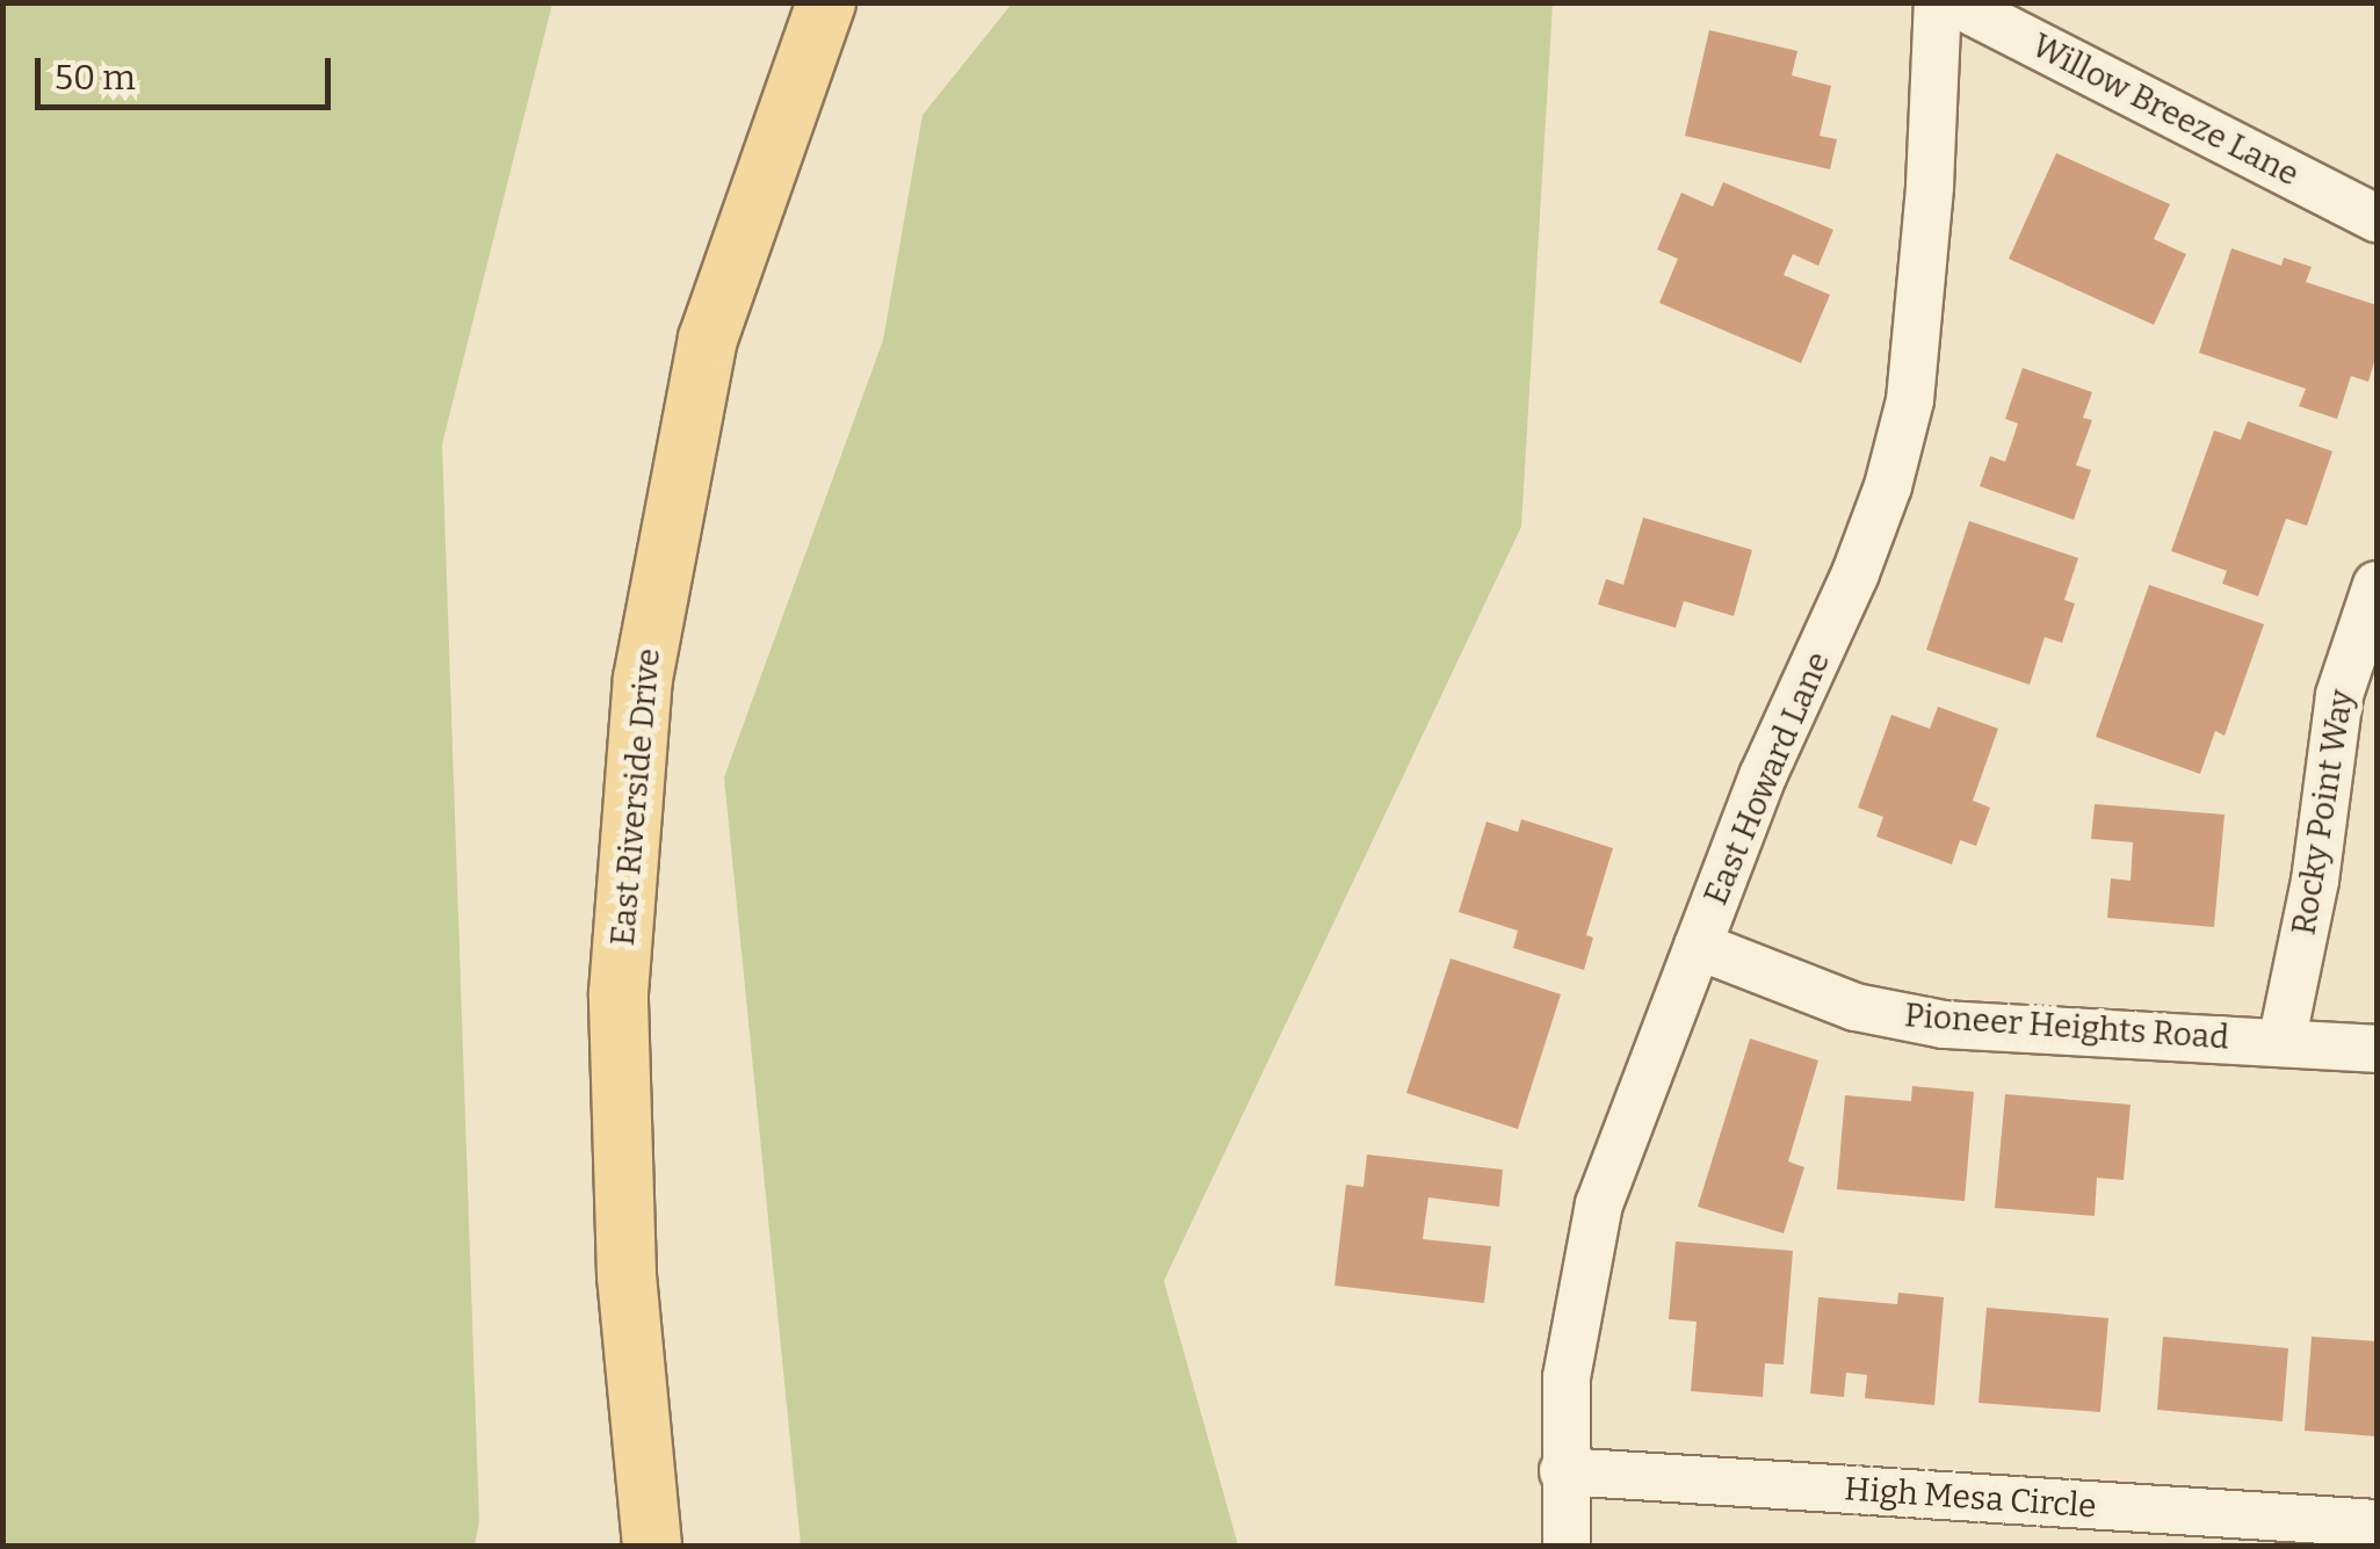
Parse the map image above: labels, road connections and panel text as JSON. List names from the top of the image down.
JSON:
{
  "streets": {
    "main road": ["East Riverside Drive"],
    "street": [
      "Willow Breeze Lane",
      "East Howard Lane",
      "Rocky Point Way",
      "Pioneer Heights Road",
      "High Mesa Circle"
    ]
  },
  "crossings": [
    ["East Howard Lane", "Pioneer Heights Road"],
    ["East Howard Lane", "High Mesa Circle"],
    ["Rocky Point Way", "Pioneer Heights Road"]
  ],
  "scale_bar": "50 m"
}
